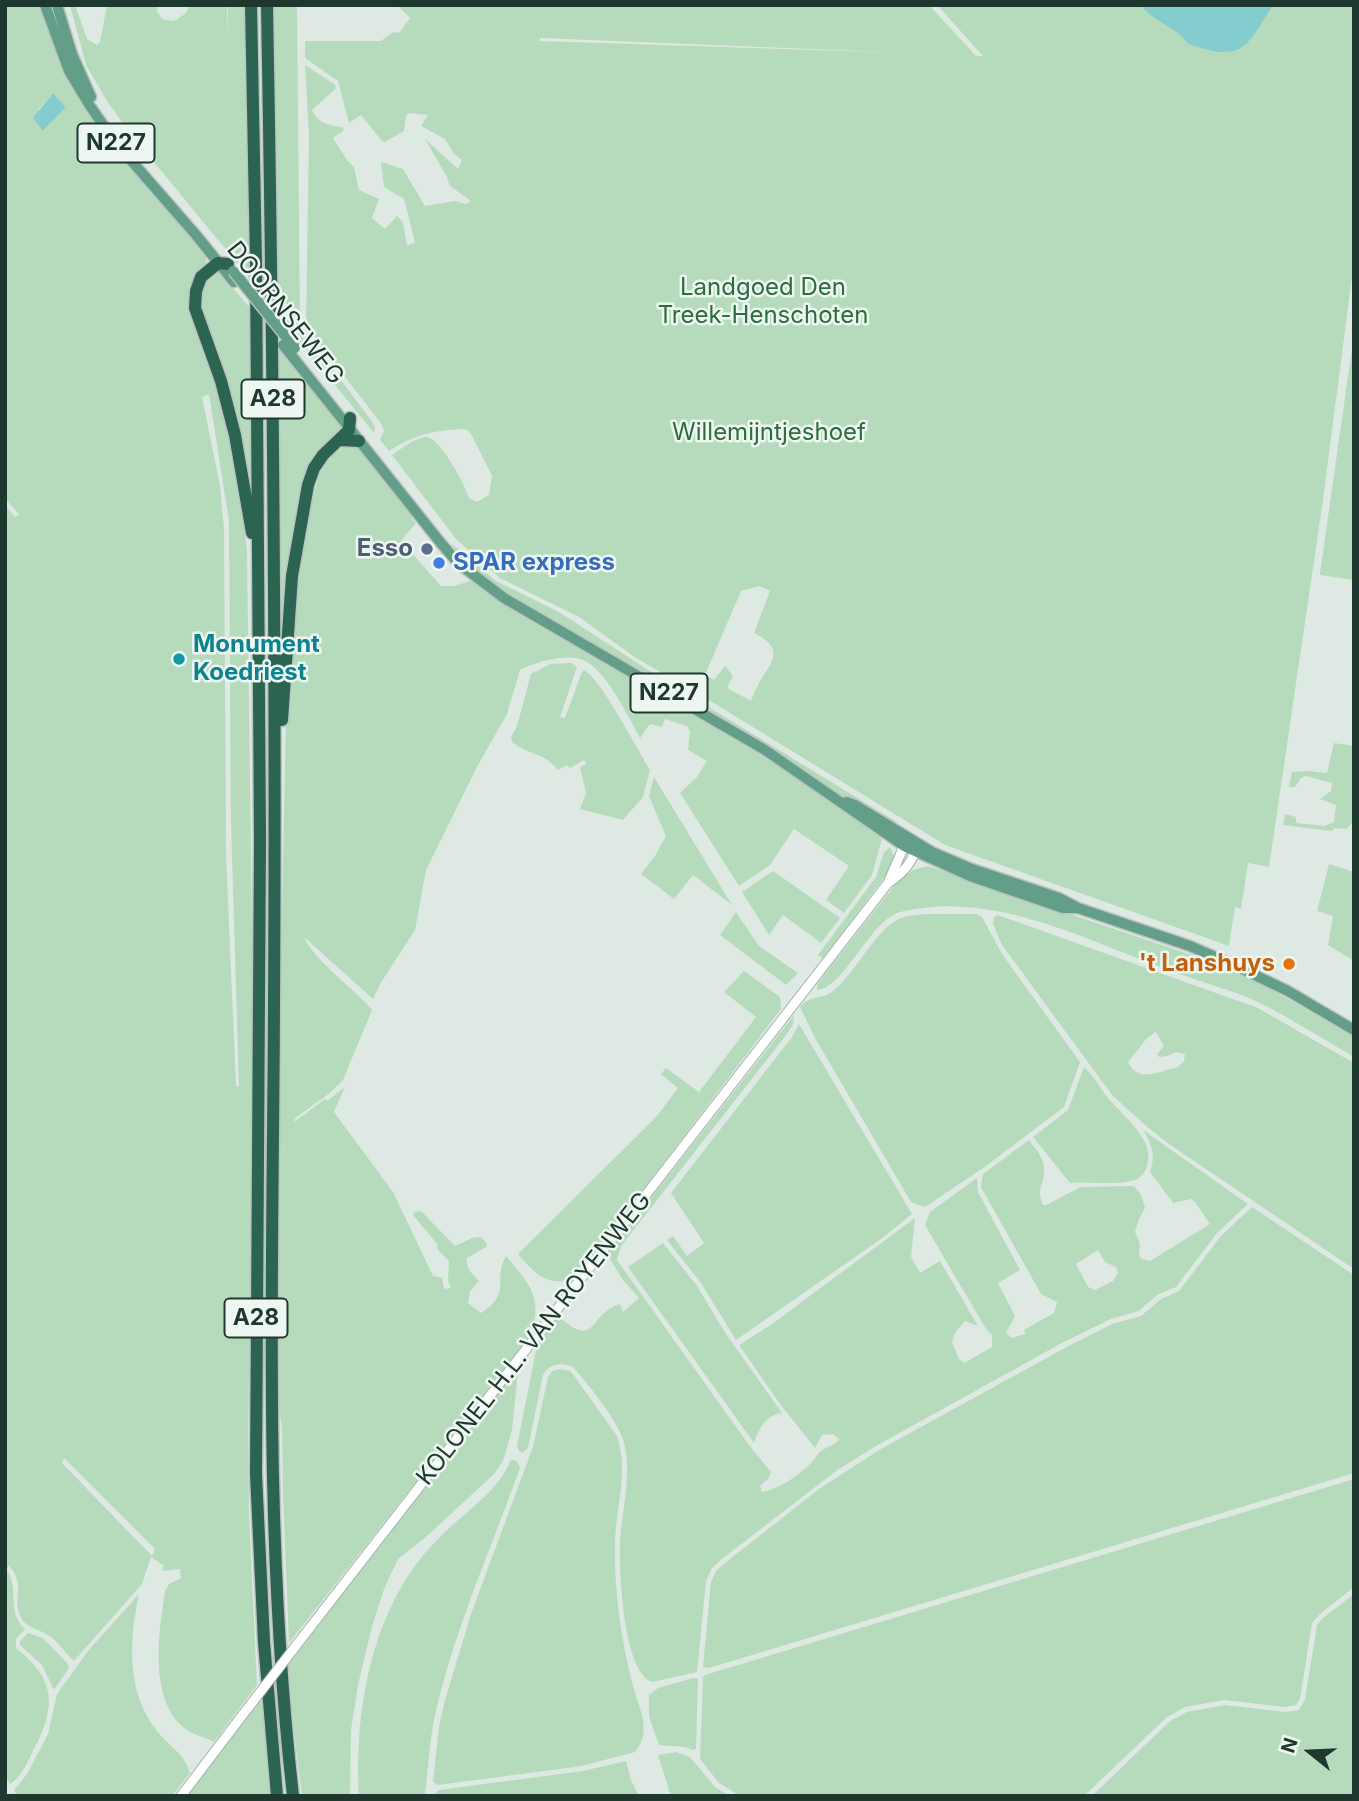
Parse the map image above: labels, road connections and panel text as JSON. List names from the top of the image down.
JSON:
{
  "streets": {
    "highway": ["A28"],
    "main road": ["N227", "DOORNSEWEG"],
    "street": ["KOLONEL H.L. VAN ROYENWEG"]
  },
  "crossings": [
    ["DOORNSEWEG", "A28"],
    ["DOORNSEWEG", "KOLONEL H.L. VAN ROYENWEG"]
  ],
  "parks": ["Landgoed Den Treek-Henschoten", "Willemijntjeshoef"],
  "places": [
    "Esso",
    "SPAR express",
    "Monument Koedriest",
    "'t Lanshuys"
  ],
  "north": "left"
}
